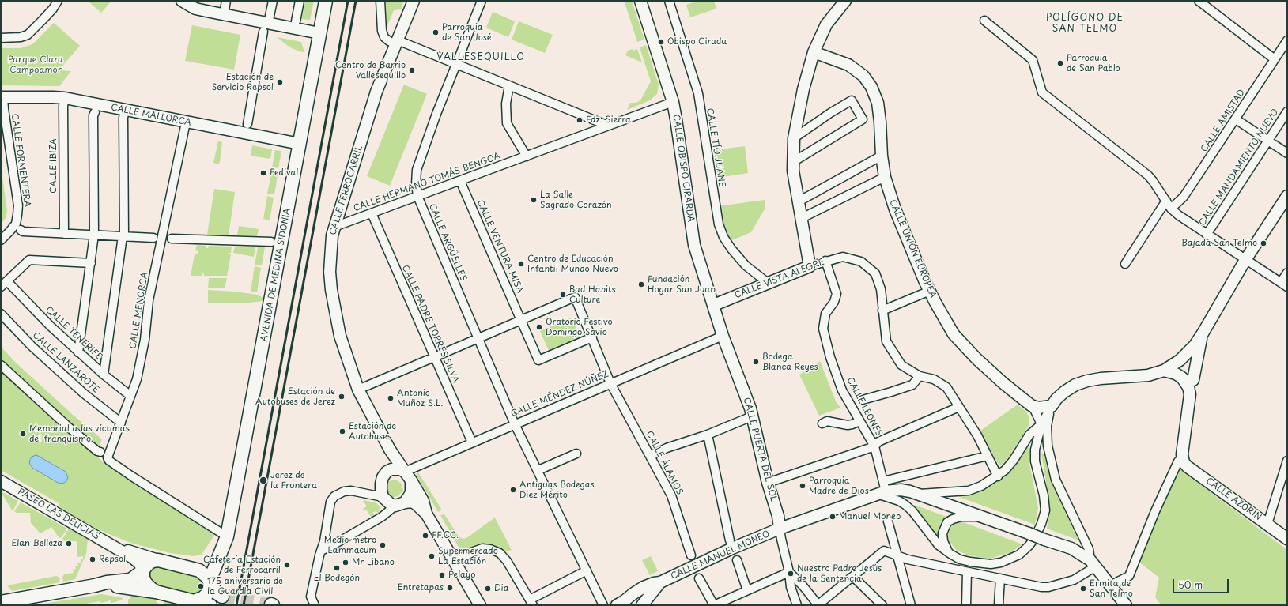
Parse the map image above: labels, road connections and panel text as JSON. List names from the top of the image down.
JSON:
{
  "streets": {
    "main road": ["AVENIDA DE MEDINA SIDONIA"],
    "street": [
      "CALLE MALLORCA",
      "CALLE AMISTAD",
      "CALLE TÍO JUANE",
      "CALLE FORMENTERA",
      "CALLE IBIZA",
      "CALLE MANDAMIENTO NUEVO",
      "CALLE OBISPO CIRARDA",
      "CALLE HERMANO TOMÁS BENGOA",
      "CALLE FERROCARRIL",
      "CALLE ARGÜELLES",
      "CALLE VENTURA MISA",
      "CALLE UNIÓN EUROPEA",
      "CALLE VISTA ALEGRE",
      "CALLE MENORCA",
      "CALLE PADRE TORRES SILVA",
      "CALLE TENERIFE",
      "CALLE LANZAROTE",
      "CALLE MÉNDEZ NÚÑEZ",
      "CALLE LEONES",
      "CALLE PUERTA DEL SOL",
      "CALLE ÁLAMOS",
      "CALLE AZORÍN",
      "PASEO LAS DELICIAS",
      "CALLE MANUEL MONEO"
    ]
  },
  "crossings": [
    ["CALLE MALLORCA", "CALLE FORMENTERA"],
    ["CALLE MALLORCA", "CALLE IBIZA"],
    ["CALLE MALLORCA", "AVENIDA DE MEDINA SIDONIA"],
    ["CALLE MALLORCA", "CALLE MENORCA"],
    ["CALLE TÍO JUANE", "CALLE VISTA ALEGRE"],
    ["CALLE OBISPO CIRARDA", "CALLE HERMANO TOMÁS BENGOA"],
    ["CALLE OBISPO CIRARDA", "CALLE VISTA ALEGRE"],
    ["CALLE OBISPO CIRARDA", "CALLE MÉNDEZ NÚÑEZ"],
    ["CALLE OBISPO CIRARDA", "CALLE PUERTA DEL SOL"],
    ["CALLE HERMANO TOMÁS BENGOA", "CALLE FERROCARRIL"],
    ["CALLE HERMANO TOMÁS BENGOA", "CALLE ARGÜELLES"],
    ["CALLE HERMANO TOMÁS BENGOA", "CALLE VENTURA MISA"],
    ["CALLE HERMANO TOMÁS BENGOA", "CALLE PADRE TORRES SILVA"],
    ["CALLE FERROCARRIL", "CALLE MÉNDEZ NÚÑEZ"],
    ["CALLE ARGÜELLES", "CALLE MÉNDEZ NÚÑEZ"],
    ["CALLE VENTURA MISA", "CALLE ÁLAMOS"],
    ["AVENIDA DE MEDINA SIDONIA", "CALLE MENORCA"],
    ["CALLE VISTA ALEGRE", "CALLE LEONES"],
    ["CALLE MENORCA", "CALLE TENERIFE"],
    ["CALLE MENORCA", "CALLE LANZAROTE"],
    ["CALLE PADRE TORRES SILVA", "CALLE MÉNDEZ NÚÑEZ"],
    ["CALLE MÉNDEZ NÚÑEZ", "CALLE PUERTA DEL SOL"],
    ["CALLE MÉNDEZ NÚÑEZ", "CALLE ÁLAMOS"],
    ["CALLE LEONES", "CALLE MANUEL MONEO"],
    ["CALLE PUERTA DEL SOL", "CALLE MANUEL MONEO"]
  ],
  "districts": ["POLÍGONO DE SAN TELMO", "VALLESEQUILLO"],
  "parks": ["Parque Clara Campoamor"],
  "places": [
    "Parroquia de San José",
    "Obispo Cirada",
    "Parroquia de San Pablo",
    "Centro de Barrio Vallesequillo",
    "Estación de Servicio Repsol",
    "Fdz. Sierra",
    "Fedival",
    "La Salle Sagrado Corazón",
    "Bajada San Telmo",
    "Centro de Educación Infantil Mundo Nuevo",
    "Fundación Hogar San Juan",
    "Bad Habits Culture",
    "Oratorio Festivo Domingo Savio",
    "Bodega Blanca Reyes",
    "Estación de Autobuses de Jerez",
    "Antonio Muñoz S.L.",
    "Estación de Autobuses",
    "Memorial a las víctimas del franquismo.",
    "Jerez de la Frontera",
    "Parroquia Madre de Dios",
    "Antiguas Bodegas Díez Mérito",
    "Manuel Moneo",
    "FF.CC.",
    "Elan Belleza",
    "Medio metro Lammacum",
    "Supermercado La Estación",
    "Repsol",
    "Mr Libano",
    "Cafetería Estación de Ferrocarril",
    "El Bodegón",
    "Nuestro Padre Jesús de la Sentencia",
    "Pelayo",
    "175 aniversario de la Guardia Civil",
    "Entretapas",
    "Dia",
    "Ermita de San Telmo"
  ],
  "scale_bar": "50 m"
}
